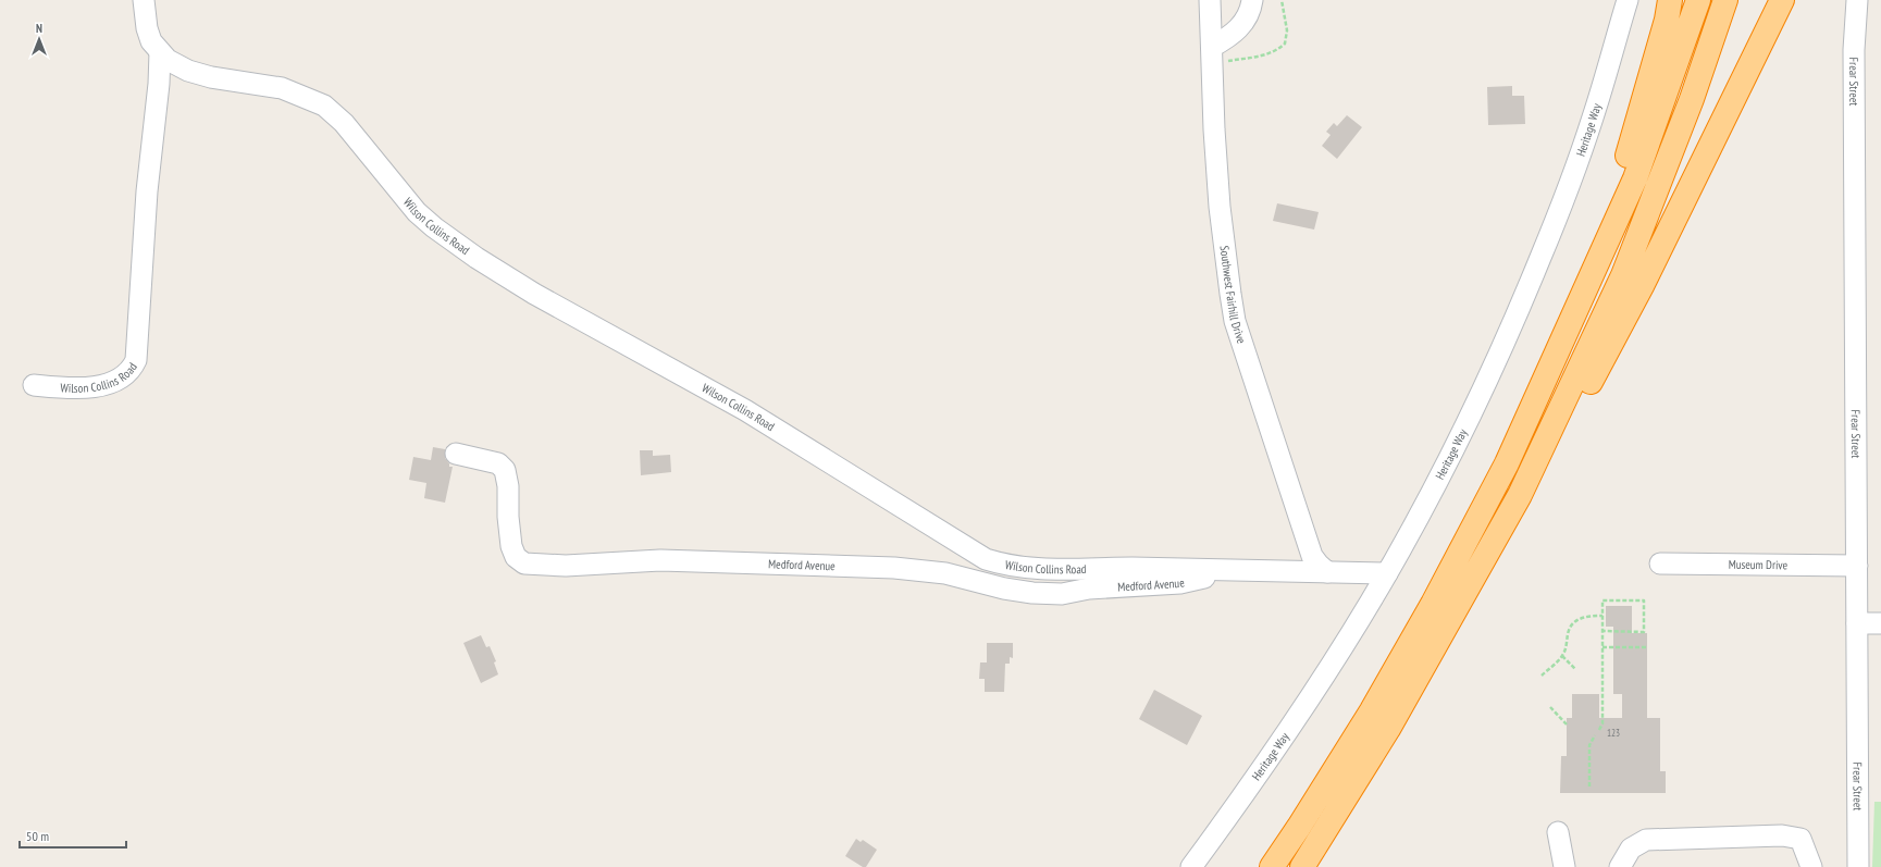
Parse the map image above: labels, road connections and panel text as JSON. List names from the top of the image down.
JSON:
{
  "streets": {
    "street": [
      "Frear Street",
      "Heritage Way",
      "Wilson Collins Road",
      "Southwest Fairhill Drive",
      "Museum Drive",
      "Medford Avenue"
    ]
  },
  "crossings": [
    ["Frear Street", "Museum Drive"],
    ["Heritage Way", "Wilson Collins Road"],
    ["Wilson Collins Road", "Southwest Fairhill Drive"],
    ["Wilson Collins Road", "Medford Avenue"]
  ],
  "house_numbers": ["123"],
  "scale_bar": "50 m",
  "north": "top"
}
